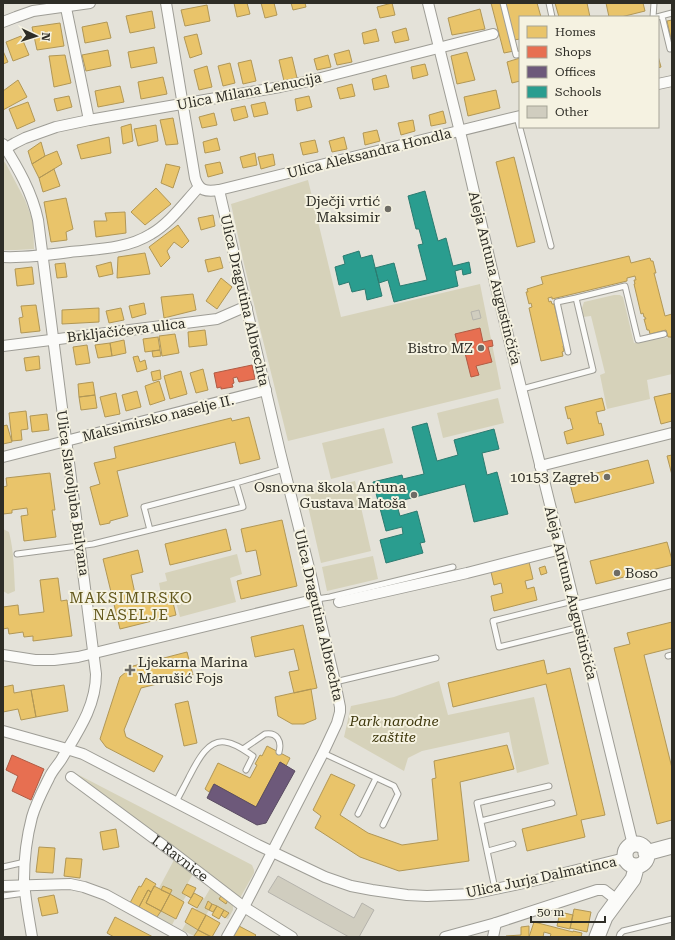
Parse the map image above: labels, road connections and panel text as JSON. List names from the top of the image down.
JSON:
{
  "streets": {
    "street": [
      "Ulica Milana Lenucija",
      "Ulica Aleksandra Hondla",
      "Aleja Antuna Augustinčića",
      "Ulica Dragutina Albrechta",
      "Brkljačićeva ulica",
      "Maksimirsko naselje II.",
      "Ulica Slavoljuba Bulvana",
      "I. Ravnice",
      "Ulica Jurja Dalmatinca"
    ]
  },
  "crossings": [
    ["Ulica Milana Lenucija", "Aleja Antuna Augustinčića"],
    ["Ulica Milana Lenucija", "Ulica Slavoljuba Bulvana"],
    ["Ulica Aleksandra Hondla", "Aleja Antuna Augustinčića"],
    ["Ulica Aleksandra Hondla", "Ulica Dragutina Albrechta"],
    ["Aleja Antuna Augustinčića", "Ulica Jurja Dalmatinca"],
    ["Ulica Dragutina Albrechta", "Brkljačićeva ulica"],
    ["Ulica Dragutina Albrechta", "Maksimirsko naselje II."],
    ["Ulica Dragutina Albrechta", "I. Ravnice"],
    ["Ulica Dragutina Albrechta", "Ulica Jurja Dalmatinca"],
    ["Brkljačićeva ulica", "Ulica Slavoljuba Bulvana"],
    ["Maksimirsko naselje II.", "Ulica Slavoljuba Bulvana"]
  ],
  "districts": ["MAKSIMIRSKO NASELJE"],
  "parks": ["Park narodne zaštite"],
  "places": {
    "other": [
      "Dječji vrtić Maksimir",
      "Bistro MZ",
      "10153 Zagreb",
      "Osnovna škola Antuna Gustava Matoša",
      "Boso"
    ],
    "health": ["Ljekarna Marina Marušić Fojs"]
  },
  "legend": [
    "Homes",
    "Shops",
    "Offices",
    "Schools",
    "Other"
  ],
  "scale_bar": "50 m",
  "north": "right"
}
